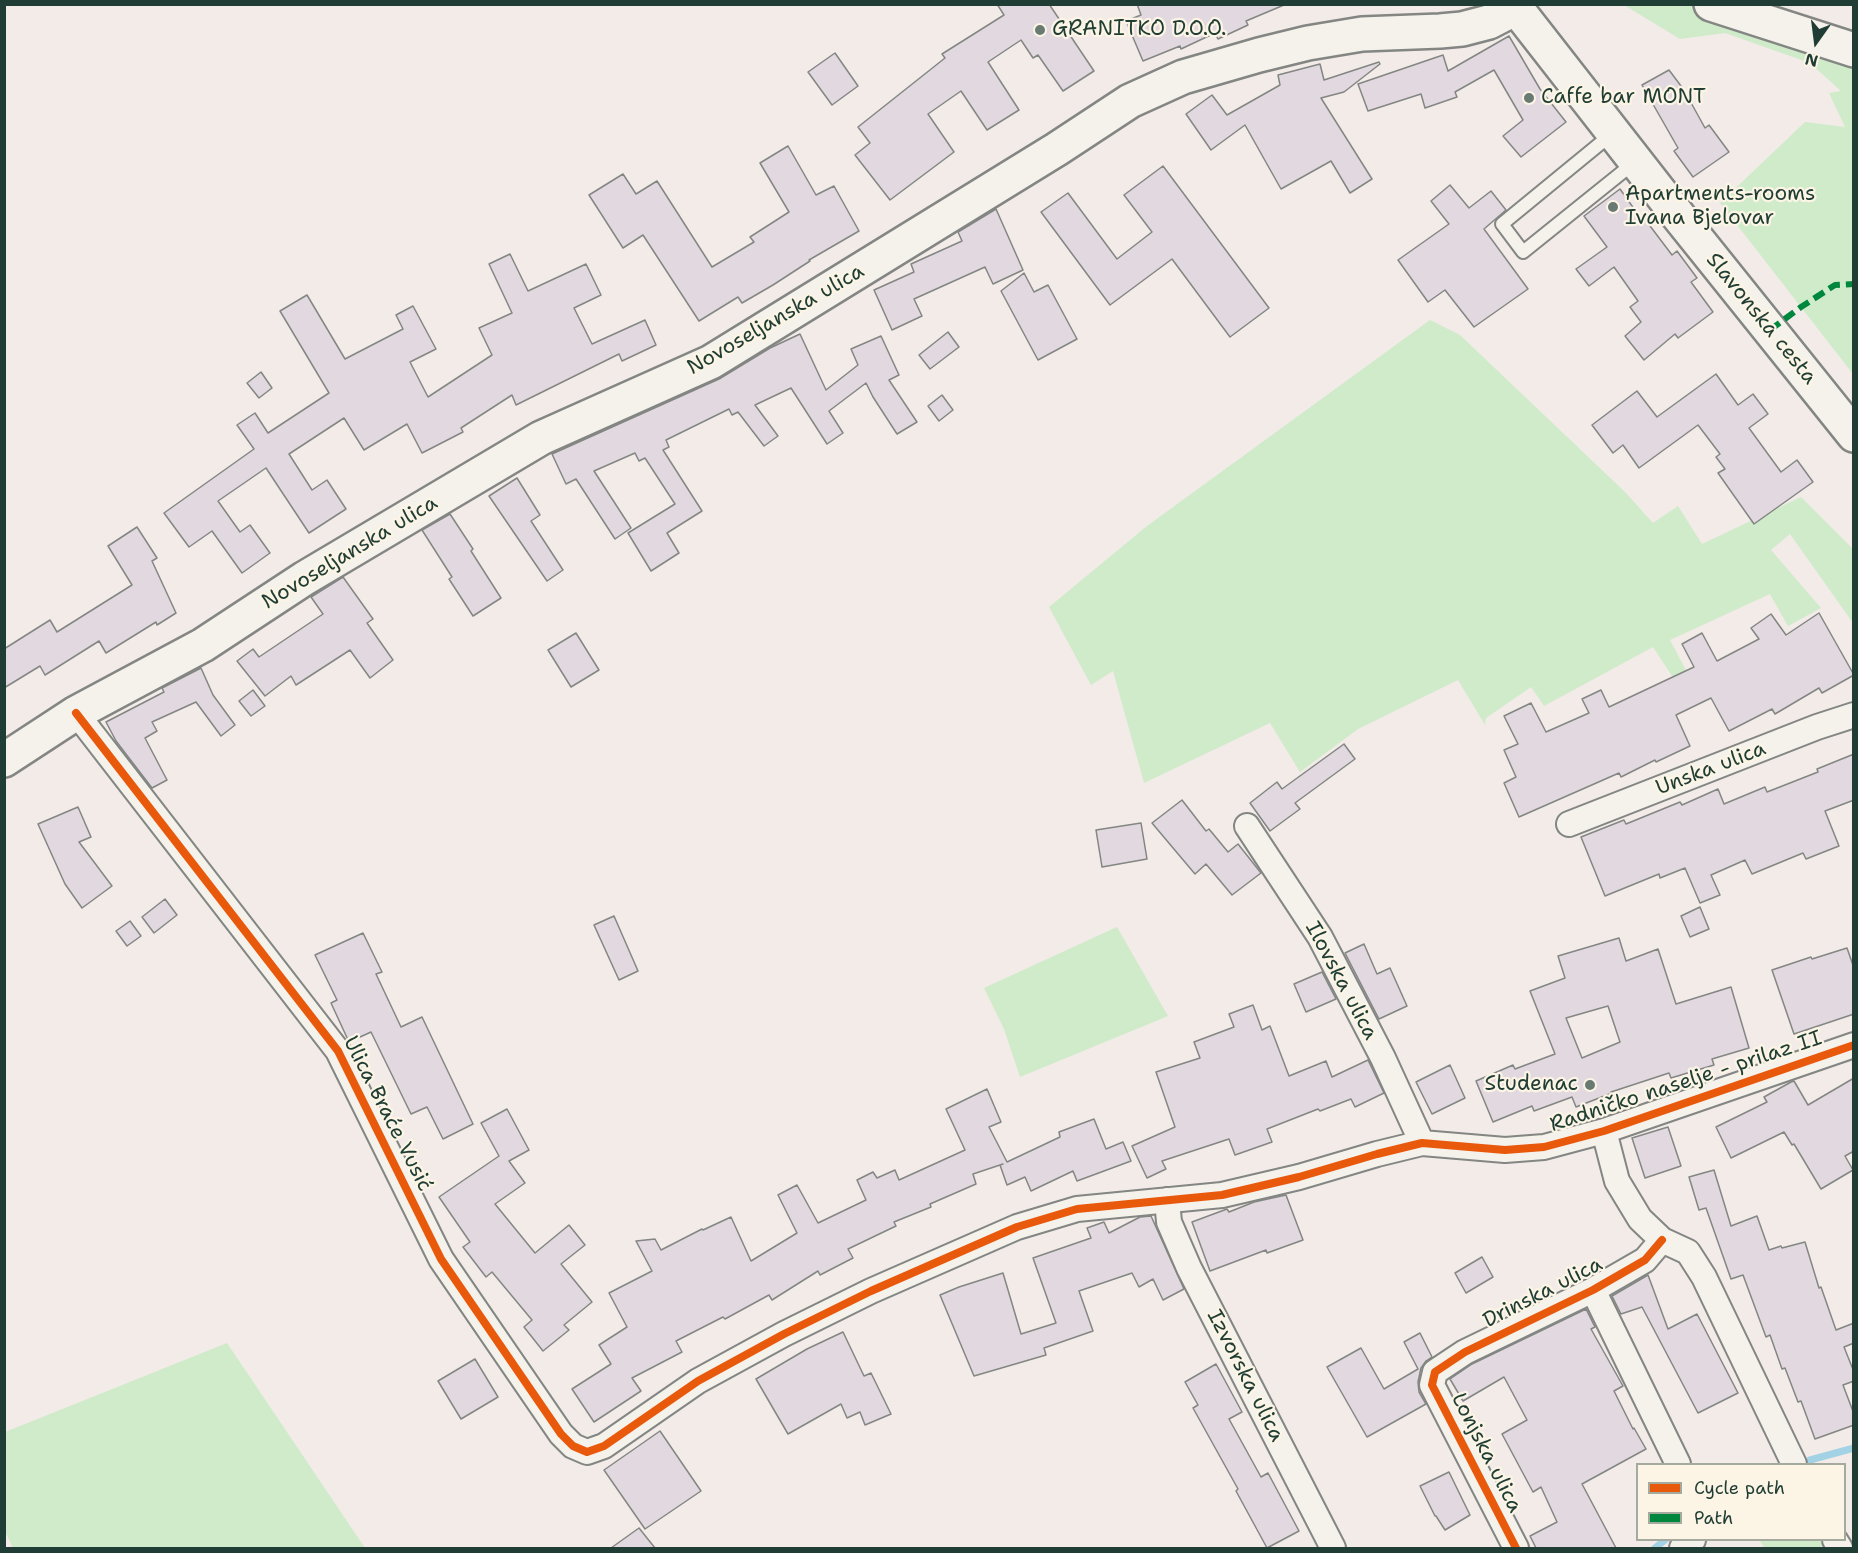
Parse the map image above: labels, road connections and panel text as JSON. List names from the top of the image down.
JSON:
{
  "streets": {
    "main road": ["Slavonska cesta", "Novoseljanska ulica"],
    "street": [
      "Unska ulica",
      "Ilovska ulica",
      "Radničko naselje - prilaz II",
      "Ulica Braće Vusić",
      "Drinska ulica",
      "Izvorska ulica",
      "Lonjska ulica"
    ]
  },
  "crossings": [
    ["Slavonska cesta", "Novoseljanska ulica"],
    ["Novoseljanska ulica", "Ulica Braće Vusić"],
    ["Ilovska ulica", "Radničko naselje - prilaz II"],
    ["Radničko naselje - prilaz II", "Ulica Braće Vusić"],
    ["Radničko naselje - prilaz II", "Izvorska ulica"],
    ["Drinska ulica", "Lonjska ulica"]
  ],
  "places": [
    "GRANITKO D.O.O.",
    "Caffe bar MONT",
    "Apartments-rooms Ivana Bjelovar",
    "Studenac"
  ],
  "legend": ["Cycle path", "Path"],
  "north": "bottom"
}
